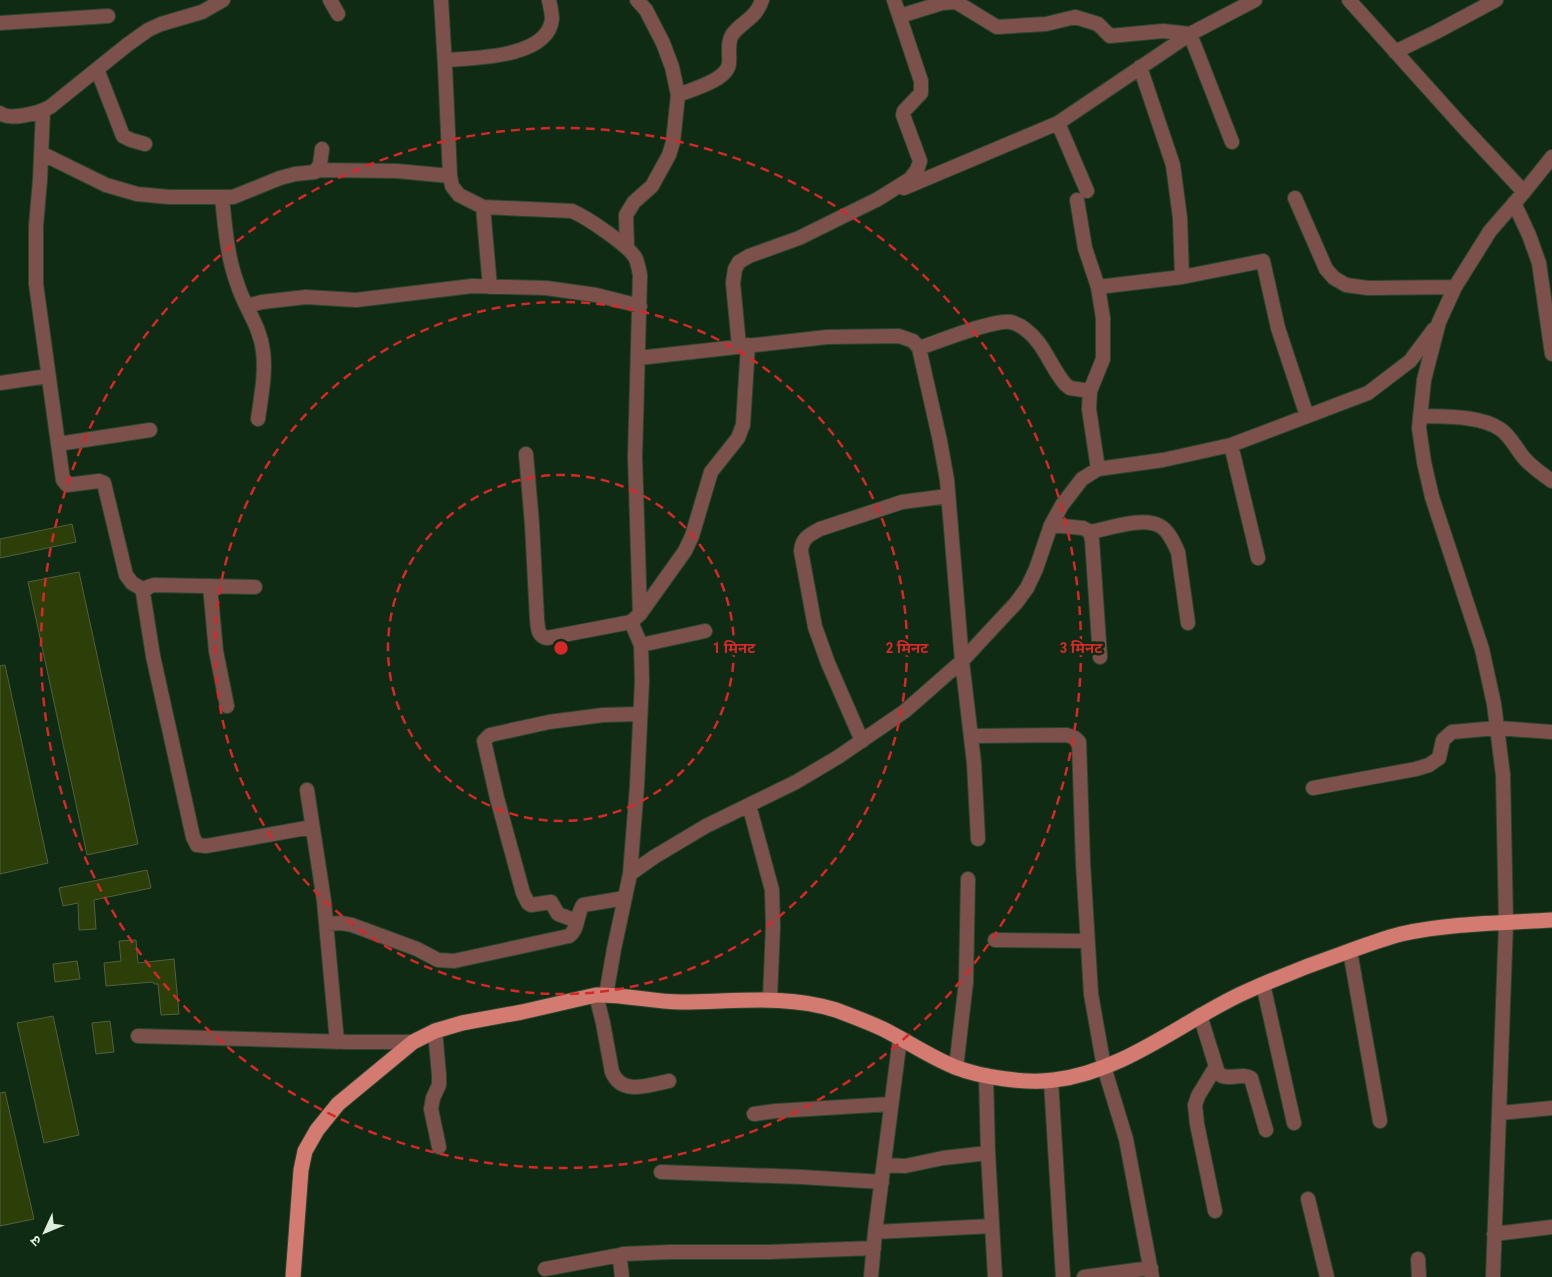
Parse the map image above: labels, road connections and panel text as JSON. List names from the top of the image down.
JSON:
{
  "north": "bottom left",
  "rings": ["1 मिनट", "2 मिनट", "3 मिनट"]
}
